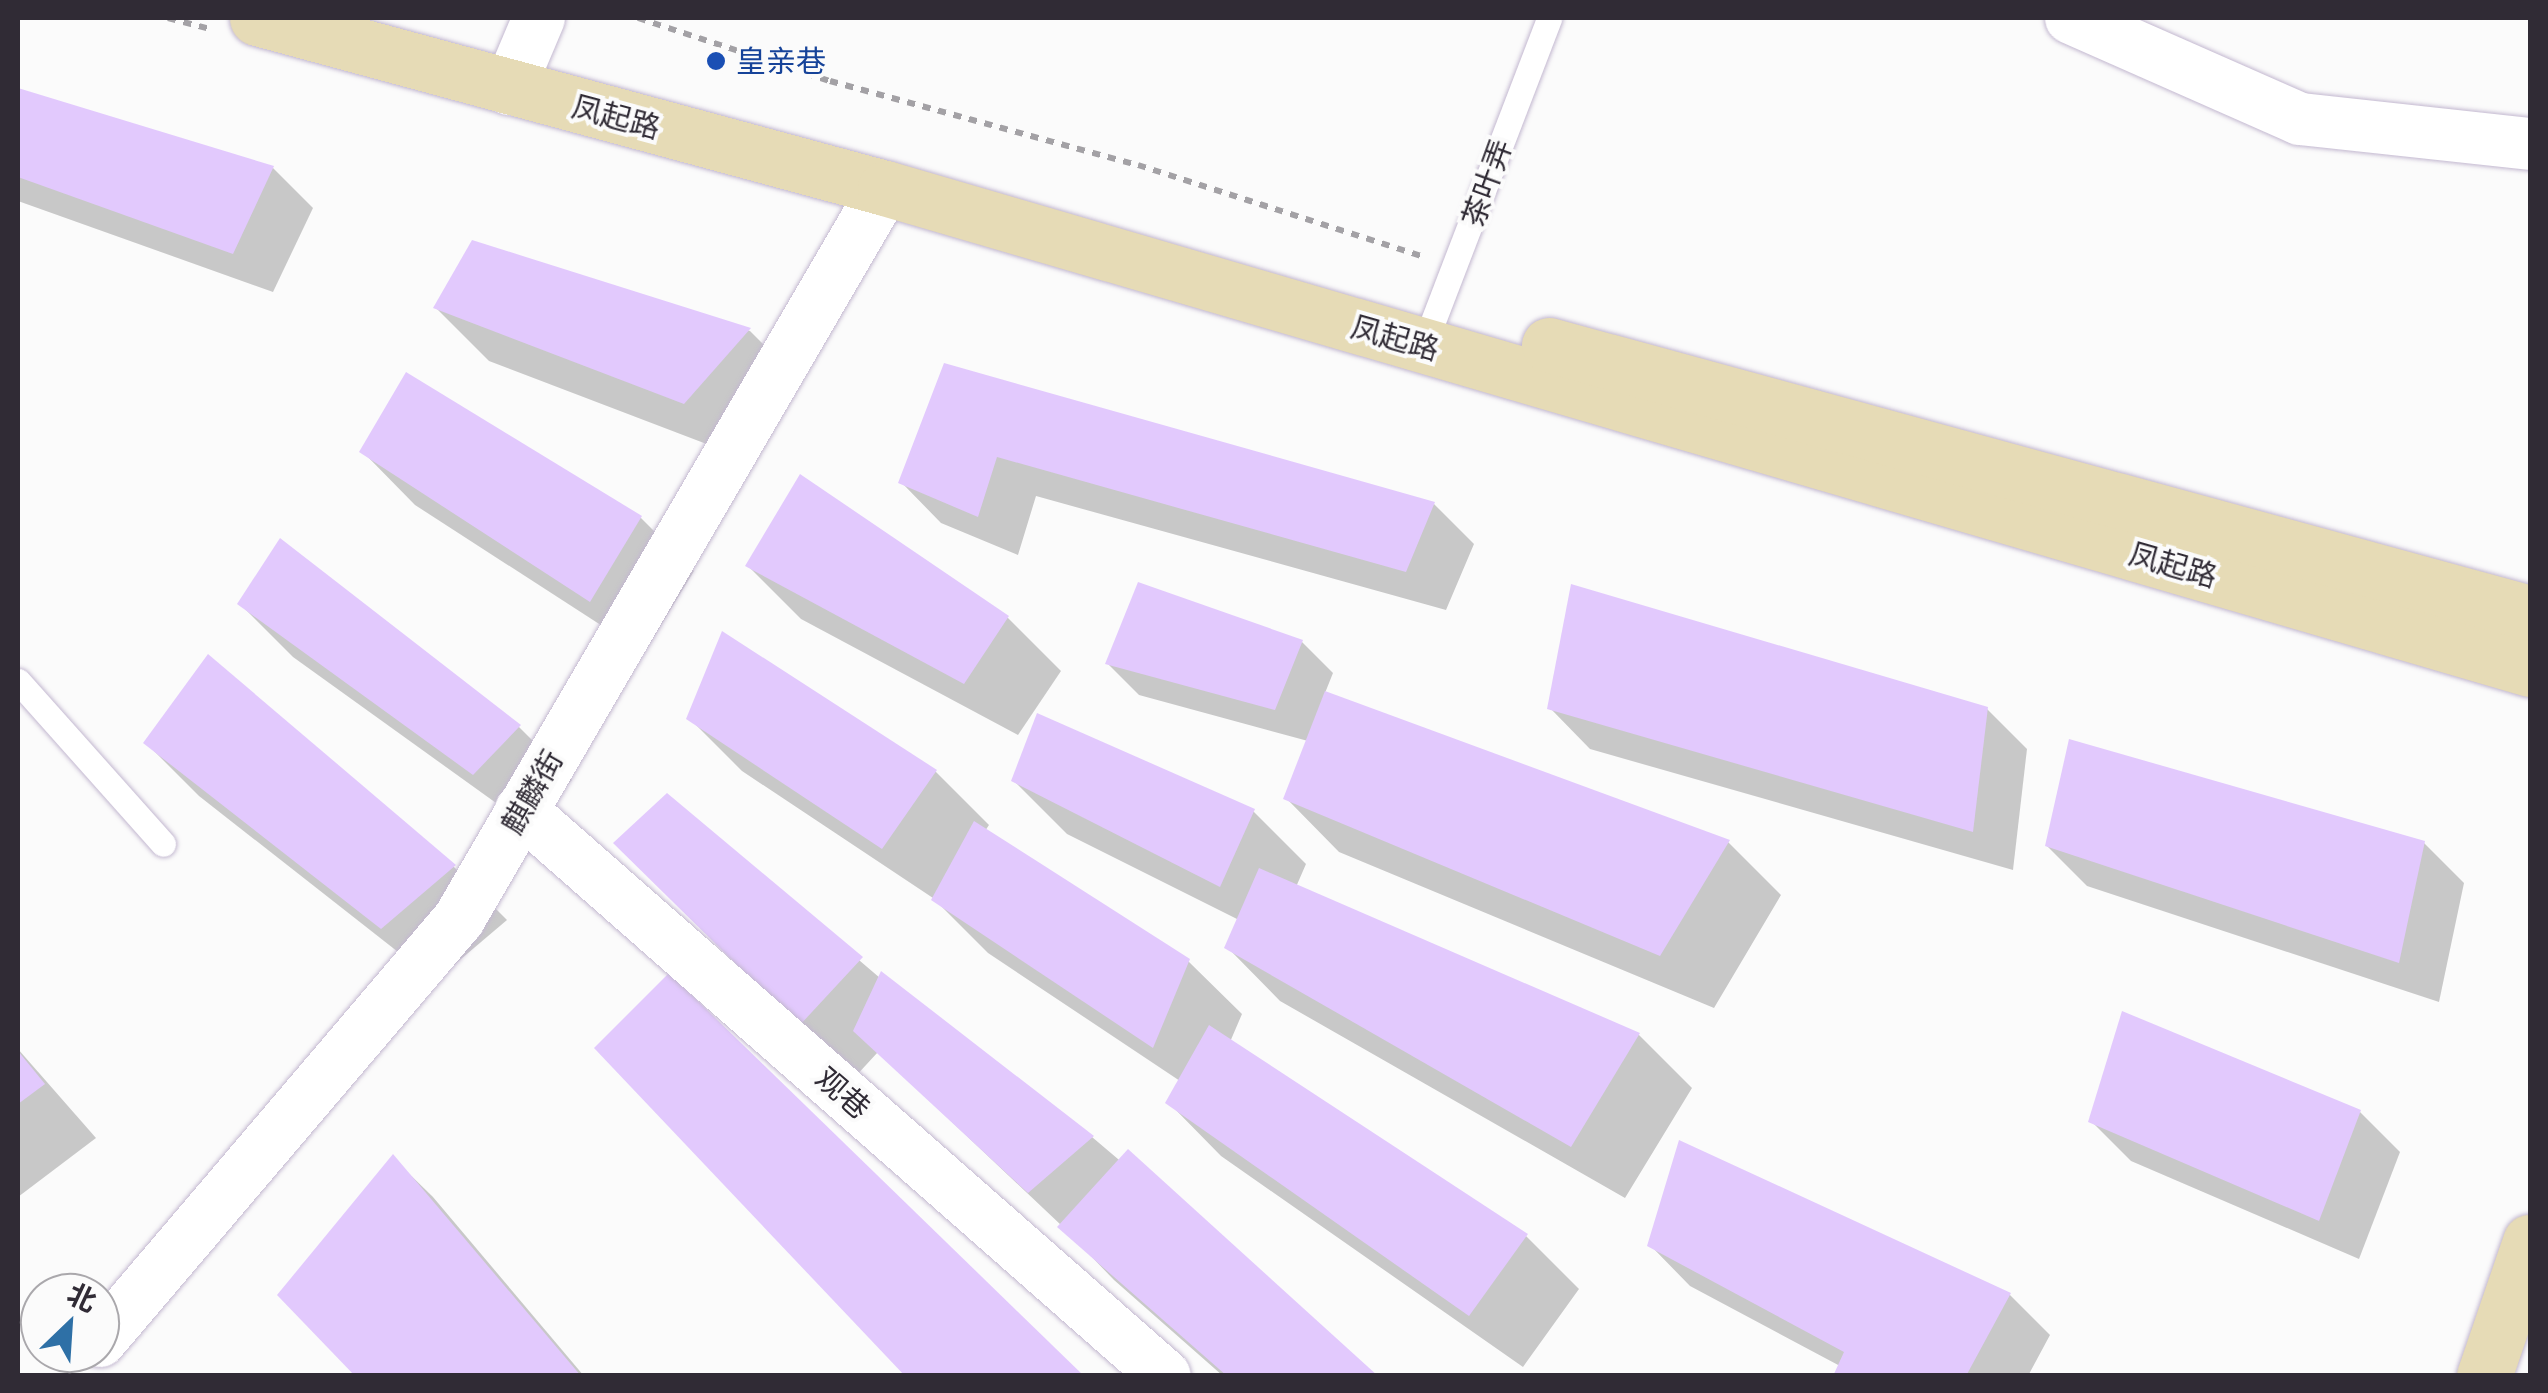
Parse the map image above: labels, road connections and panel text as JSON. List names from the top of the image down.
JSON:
{
  "streets": {
    "main road": ["凤起路"],
    "street": ["麒麟街", "观巷"],
    "lane": ["茶叶弄"]
  },
  "crossings": [
    ["凤起路", "茶叶弄"],
    ["凤起路", "麒麟街"],
    ["麒麟街", "观巷"]
  ],
  "places": ["皇亲巷"],
  "north": "top right"
}
